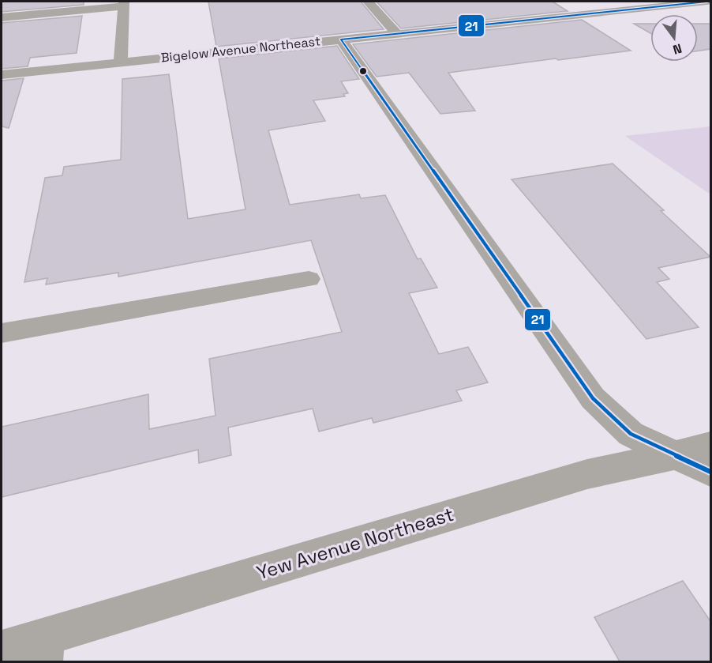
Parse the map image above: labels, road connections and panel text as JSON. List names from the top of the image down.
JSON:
{
  "streets": {
    "street": ["Bigelow Avenue Northeast", "Yew Avenue Northeast"]
  },
  "lines": ["transit line 21"],
  "north": "bottom"
}
